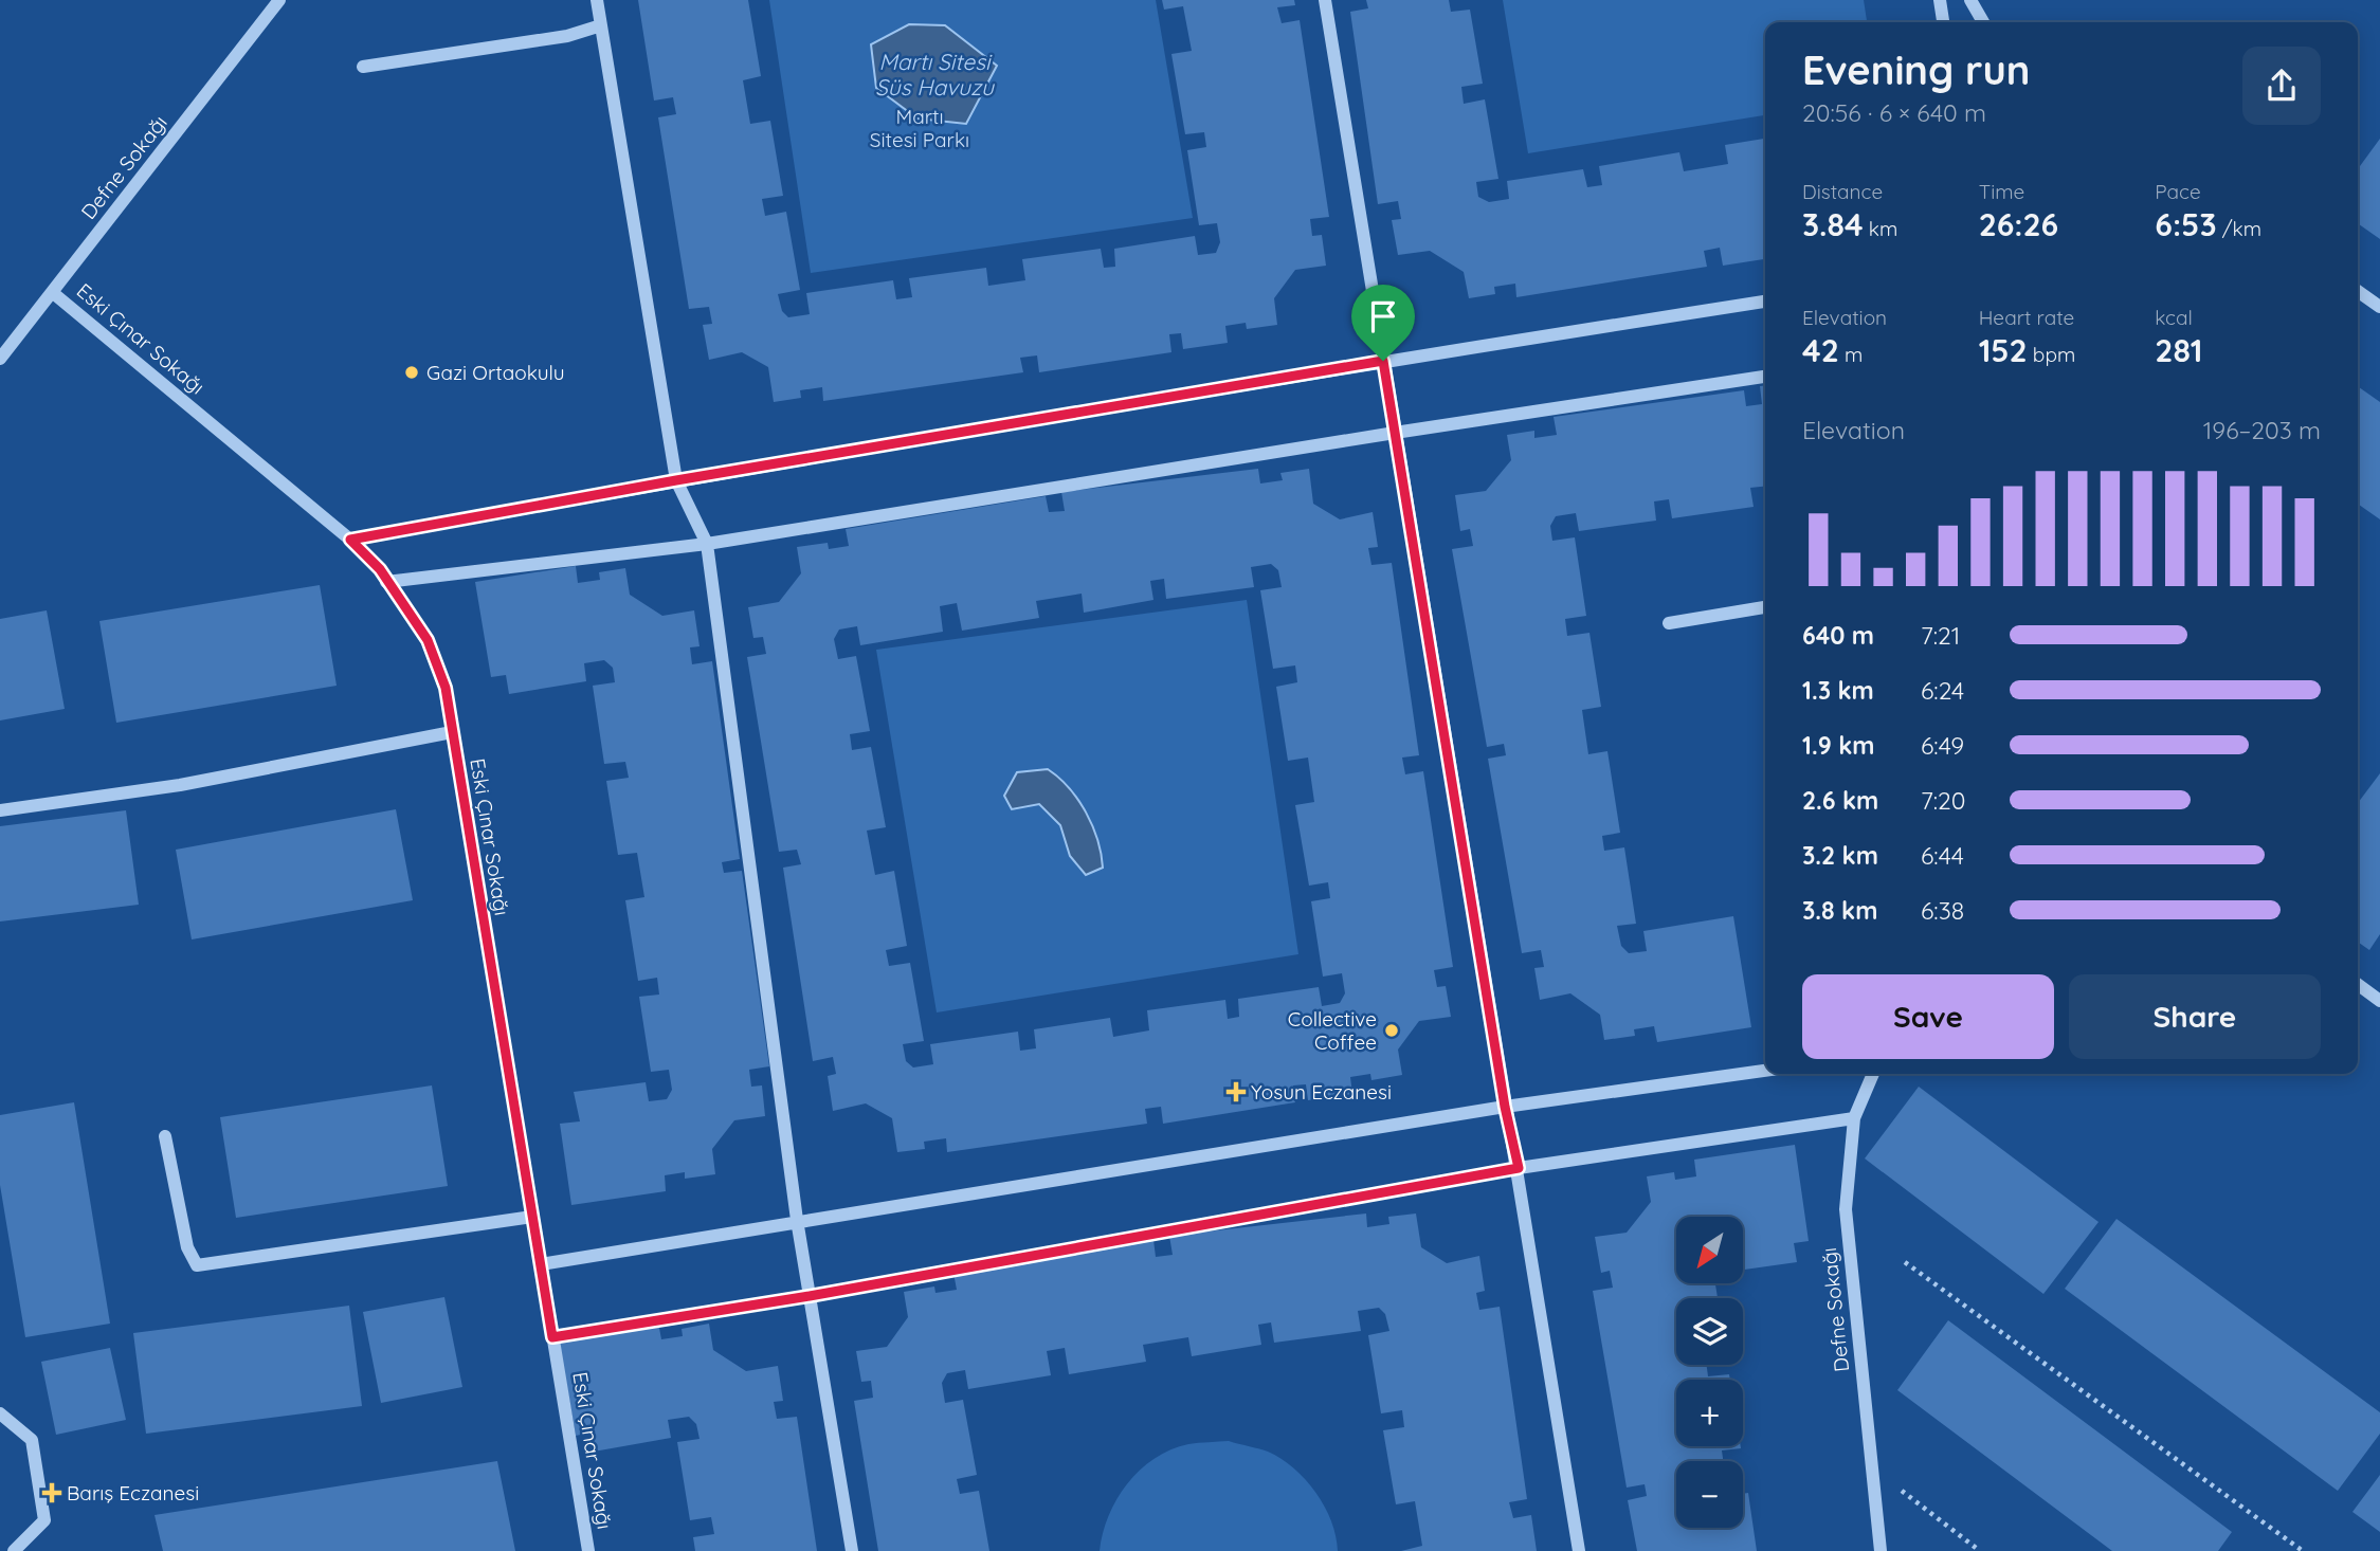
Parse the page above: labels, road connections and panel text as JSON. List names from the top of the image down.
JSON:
{
  "streets": {
    "street": ["Defne Sokağı", "Eski Çınar Sokağı"]
  },
  "crossings": [
    ["Defne Sokağı", "Eski Çınar Sokağı"]
  ],
  "water": ["Martı Sitesi Süs Havuzu"],
  "parks": ["Martı Sitesi Parkı"],
  "places": {
    "other": ["Gazi Ortaokulu", "Collective Coffee"],
    "health": ["Yosun Eczanesi", "Barış Eczanesi"]
  },
  "north": "bottom left",
  "page": {
    "heading": ["Evening run", "20:56 · 6 × 640 m"],
    "stats": [
      ["Distance", "3.84 km"],
      ["Time", "26:26"],
      ["Pace", "6:53 /km"],
      ["Elevation", "42 m"],
      ["Heart rate", "152 bpm"],
      ["kcal", "281"]
    ],
    "chart": ["Elevation", "196–203 m"],
    "list": [
      {
        "name": "640 m",
        "note": "7:21"
      },
      {
        "name": "1.3 km",
        "note": "6:24"
      },
      {
        "name": "1.9 km",
        "note": "6:49"
      },
      {
        "name": "2.6 km",
        "note": "7:20"
      },
      {
        "name": "3.2 km",
        "note": "6:44"
      },
      {
        "name": "3.8 km",
        "note": "6:38"
      }
    ],
    "buttons": ["Save", "Share"],
    "map_buttons": ["+", "−"]
  }
}
